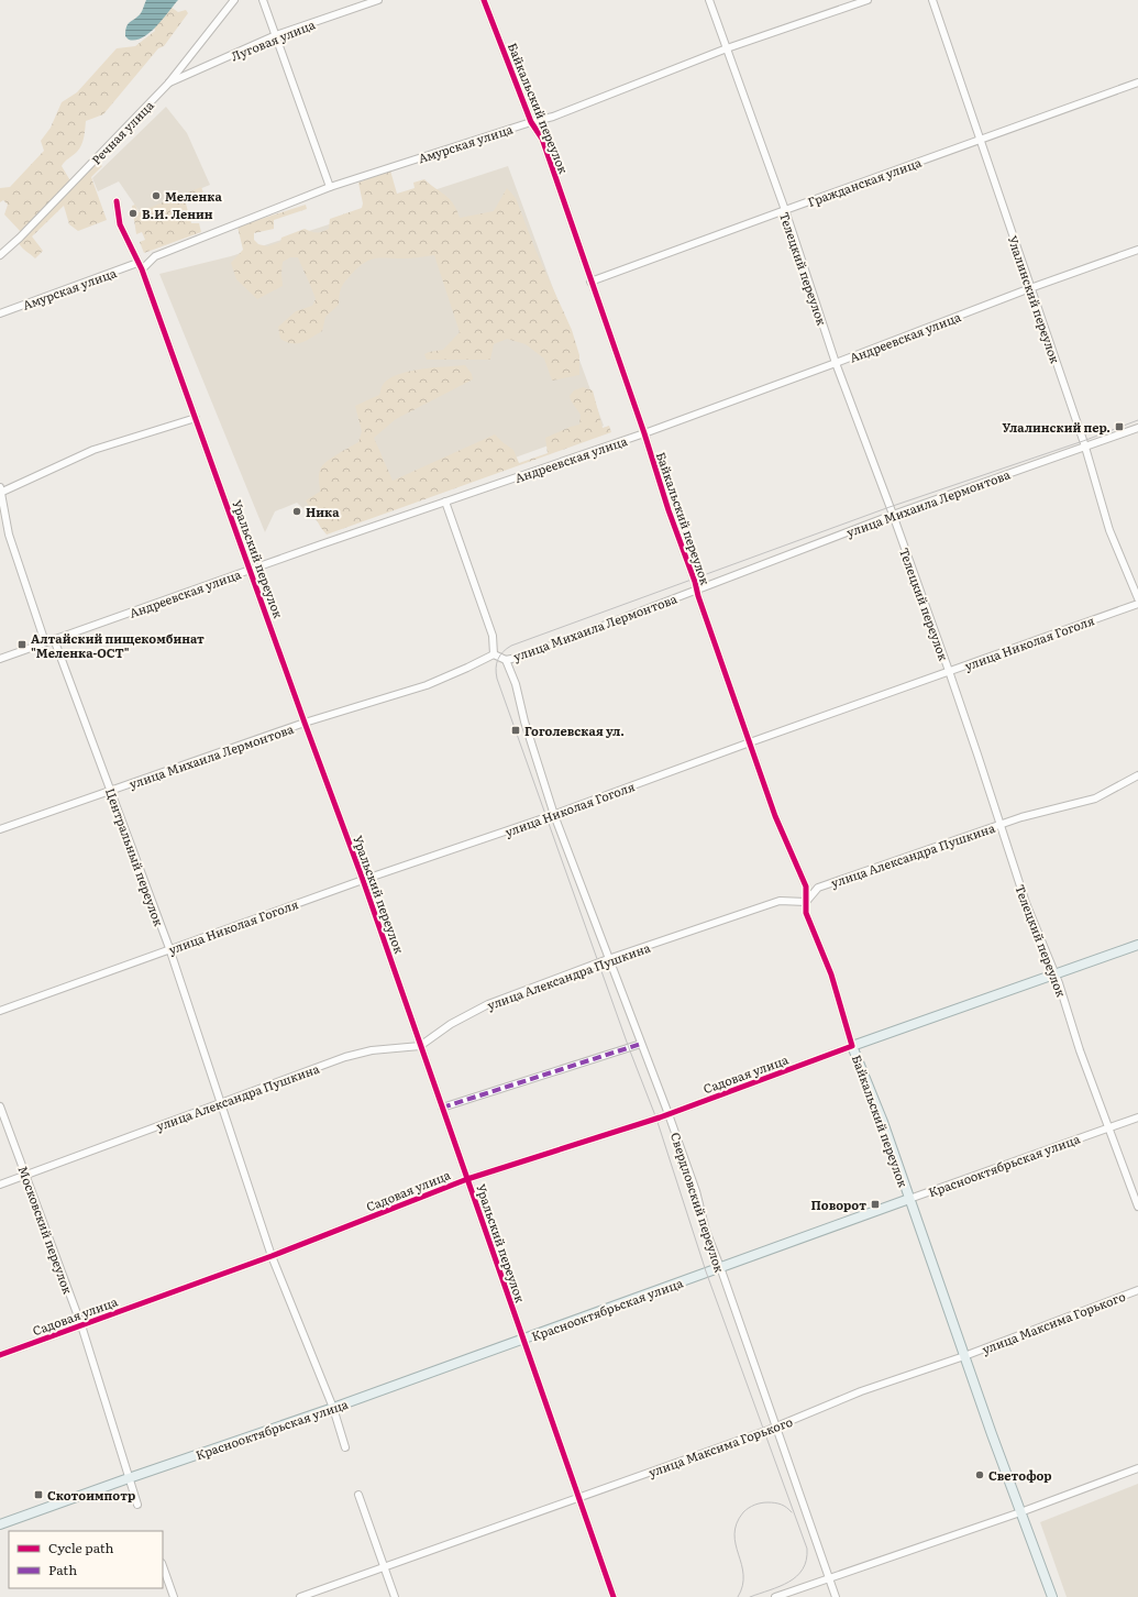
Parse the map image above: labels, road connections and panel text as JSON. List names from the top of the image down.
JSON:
{
  "streets": {
    "main road": ["Байкальский переулок", "Садовая улица", "Краснооктябрьская улица"],
    "street": [
      "Луговая улица",
      "Речная улица",
      "Амурская улица",
      "Гражданская улица",
      "Телецкий переулок",
      "Улалинский переулок",
      "Андреевская улица",
      "улица Михаила Лермонтова",
      "Уральский переулок",
      "улица Николая Гоголя",
      "улица Александра Пушкина",
      "Центральный переулок",
      "Свердловский переулок",
      "Московский переулок",
      "улица Максима Горького"
    ]
  },
  "crossings": [
    ["Луговая улица", "Речная улица"],
    ["Байкальский переулок", "Амурская улица"],
    ["Байкальский переулок", "Гражданская улица"],
    ["Байкальский переулок", "Андреевская улица"],
    ["Байкальский переулок", "улица Михаила Лермонтова"],
    ["Байкальский переулок", "улица Николая Гоголя"],
    ["Байкальский переулок", "улица Александра Пушкина"],
    ["Байкальский переулок", "Садовая улица"],
    ["Байкальский переулок", "Краснооктябрьская улица"],
    ["Байкальский переулок", "улица Максима Горького"],
    ["Амурская улица", "Телецкий переулок"],
    ["Амурская улица", "Уральский переулок"],
    ["Гражданская улица", "Телецкий переулок"],
    ["Гражданская улица", "Улалинский переулок"],
    ["Телецкий переулок", "Андреевская улица"],
    ["Телецкий переулок", "улица Михаила Лермонтова"],
    ["Телецкий переулок", "улица Николая Гоголя"],
    ["Телецкий переулок", "улица Александра Пушкина"],
    ["Телецкий переулок", "Садовая улица"],
    ["Телецкий переулок", "Краснооктябрьская улица"],
    ["Улалинский переулок", "Андреевская улица"],
    ["Улалинский переулок", "улица Михаила Лермонтова"],
    ["Андреевская улица", "Уральский переулок"],
    ["Андреевская улица", "Центральный переулок"],
    ["улица Михаила Лермонтова", "Уральский переулок"],
    ["улица Михаила Лермонтова", "Центральный переулок"],
    ["улица Михаила Лермонтова", "Свердловский переулок"],
    ["Уральский переулок", "улица Николая Гоголя"],
    ["Уральский переулок", "улица Александра Пушкина"],
    ["Уральский переулок", "Садовая улица"],
    ["Уральский переулок", "Краснооктябрьская улица"],
    ["Уральский переулок", "улица Максима Горького"],
    ["улица Николая Гоголя", "Центральный переулок"],
    ["улица Николая Гоголя", "Свердловский переулок"],
    ["улица Александра Пушкина", "Центральный переулок"],
    ["улица Александра Пушкина", "Свердловский переулок"],
    ["улица Александра Пушкина", "Московский переулок"],
    ["Центральный переулок", "Садовая улица"],
    ["Центральный переулок", "Краснооктябрьская улица"],
    ["Садовая улица", "Свердловский переулок"],
    ["Садовая улица", "Московский переулок"],
    ["Краснооктябрьская улица", "Свердловский переулок"],
    ["Краснооктябрьская улица", "Московский переулок"],
    ["Свердловский переулок", "улица Максима Горького"]
  ],
  "places": {
    "other": [
      "Меленка",
      "В.И. Ленин",
      "Ника",
      "Светофор"
    ],
    "transit": [
      "Улалинский пер.",
      "Алтайский пищекомбинат \"Меленка-ОСТ\"",
      "Гоголевская ул.",
      "Поворот",
      "Скотоимпотр"
    ]
  },
  "legend": ["Cycle path", "Path"]
}
